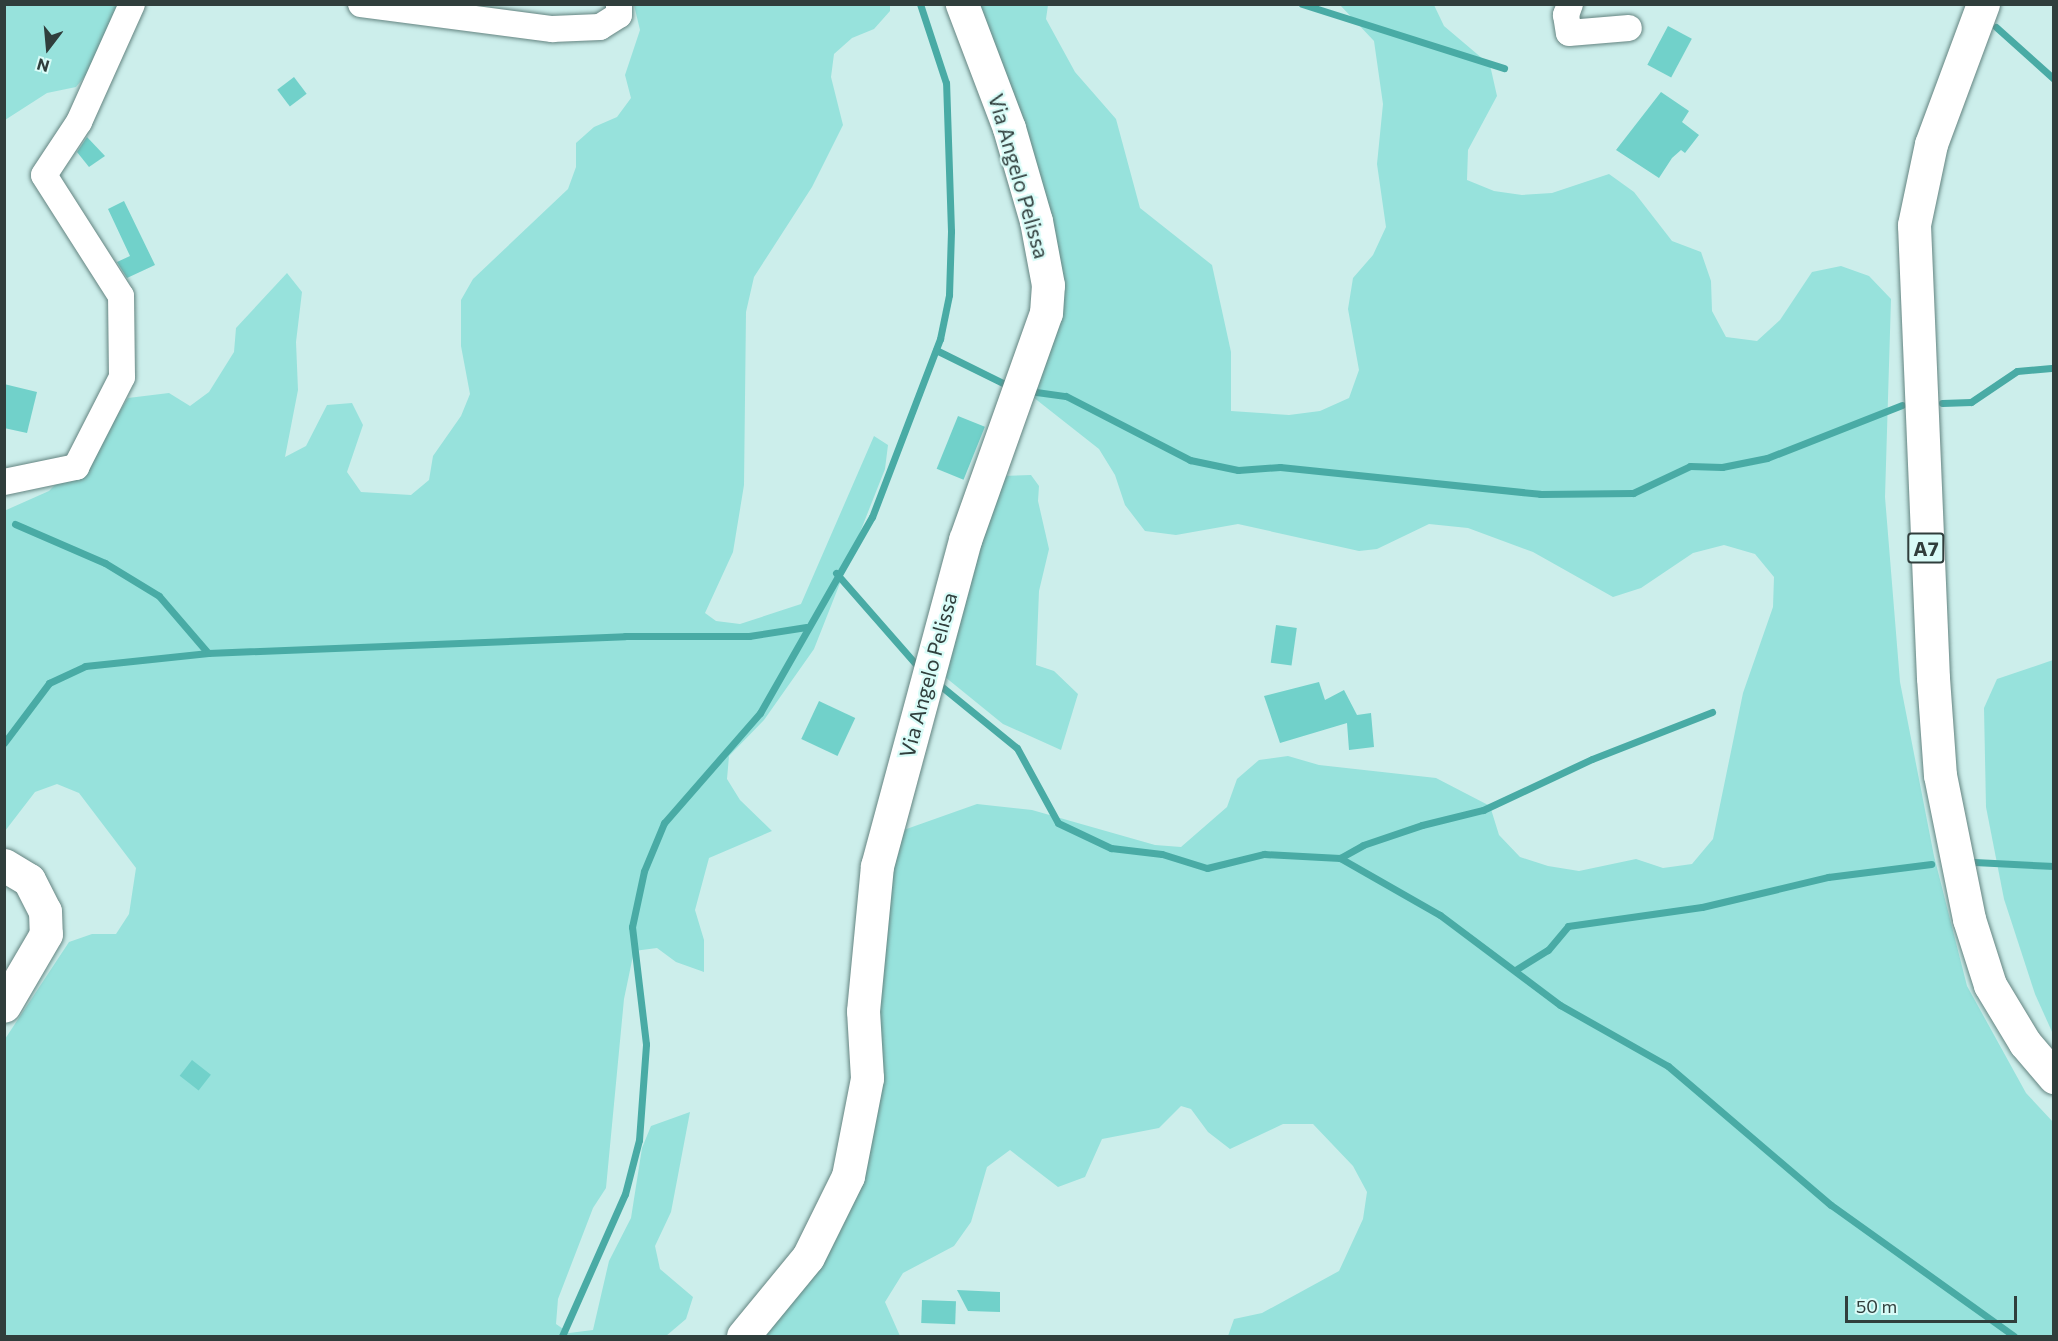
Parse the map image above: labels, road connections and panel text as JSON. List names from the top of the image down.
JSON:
{
  "streets": {
    "main road": ["Via Angelo Pelissa", "A7"]
  },
  "scale_bar": "50 m",
  "north": "bottom"
}
